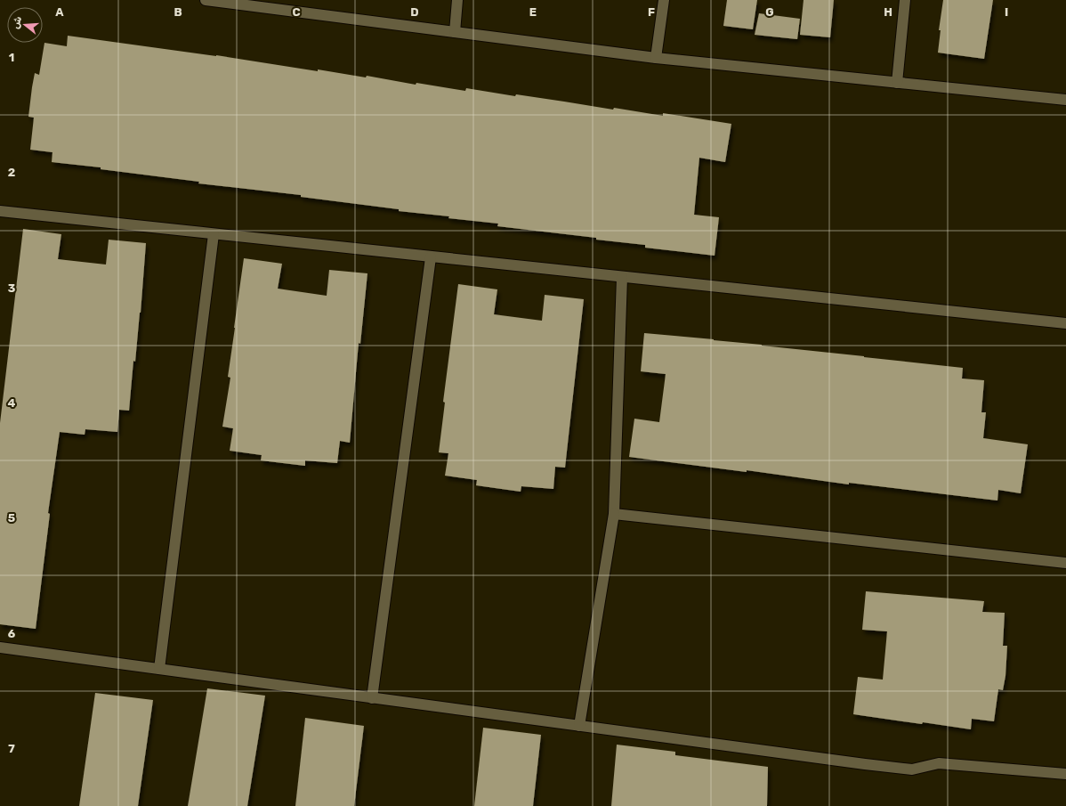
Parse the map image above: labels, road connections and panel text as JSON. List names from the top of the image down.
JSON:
{
  "north": "left",
  "grid": {
    "columns": [
      "A",
      "B",
      "C",
      "D",
      "E",
      "F",
      "G",
      "H",
      "I"
    ],
    "rows": [
      "1",
      "2",
      "3",
      "4",
      "5",
      "6",
      "7"
    ]
  }
}
